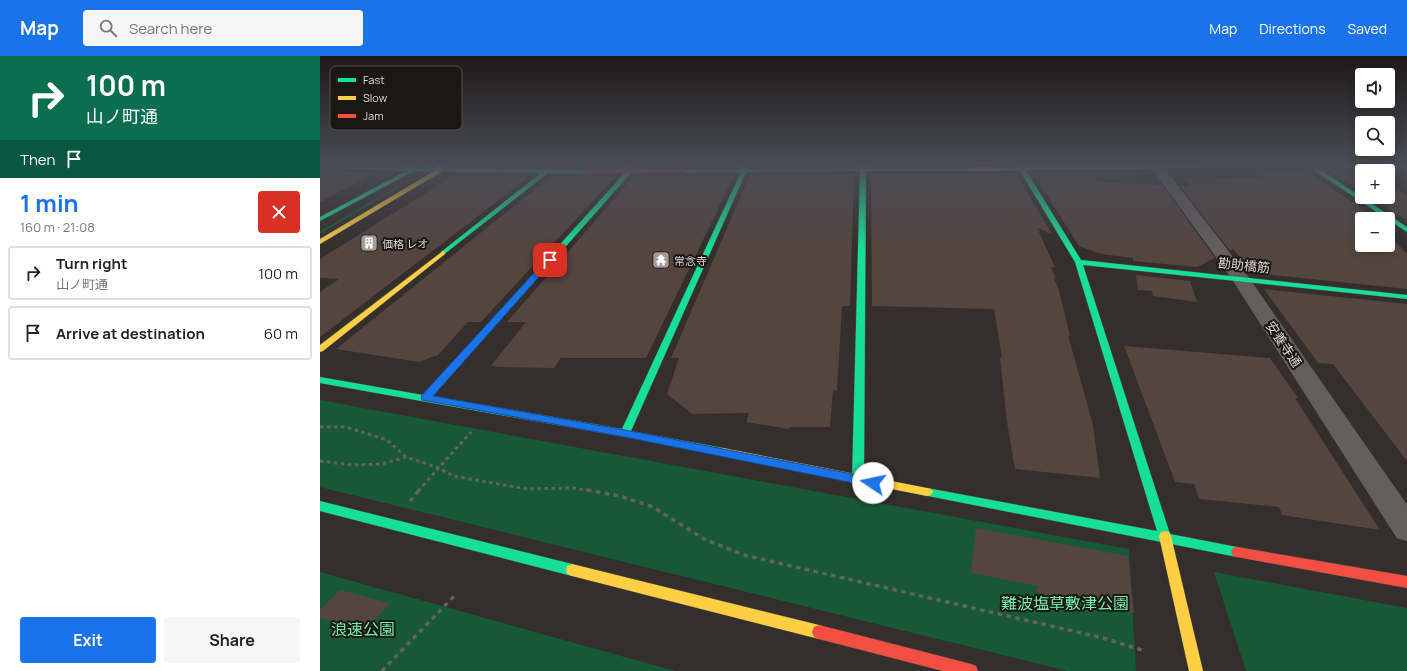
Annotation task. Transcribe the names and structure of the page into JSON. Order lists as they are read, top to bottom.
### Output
{
  "streets": {
    "street": ["勘助橋筋", "安養寺通"]
  },
  "crossings": [
    ["勘助橋筋", "安養寺通"]
  ],
  "parks": ["難波塩草敷津公園", "浪速公園"],
  "places": {
    "building": ["価格 レオ"],
    "temple": ["常念寺"]
  },
  "legend": ["Fast", "Slow", "Jam"],
  "page": {
    "header": "Map",
    "search": "Search here",
    "nav": ["Map", "Directions", "Saved"],
    "turn": ["100 m", "山ノ町通"],
    "map_buttons": ["+", "−"],
    "then": "Then",
    "heading": ["1 min", "160 m · 21:08"],
    "list": [
      {
        "name": "Turn right",
        "note": "山ノ町通",
        "value": "100 m"
      },
      {
        "name": "Arrive at destination",
        "value": "60 m"
      }
    ],
    "buttons": ["Exit", "Share"]
  }
}
